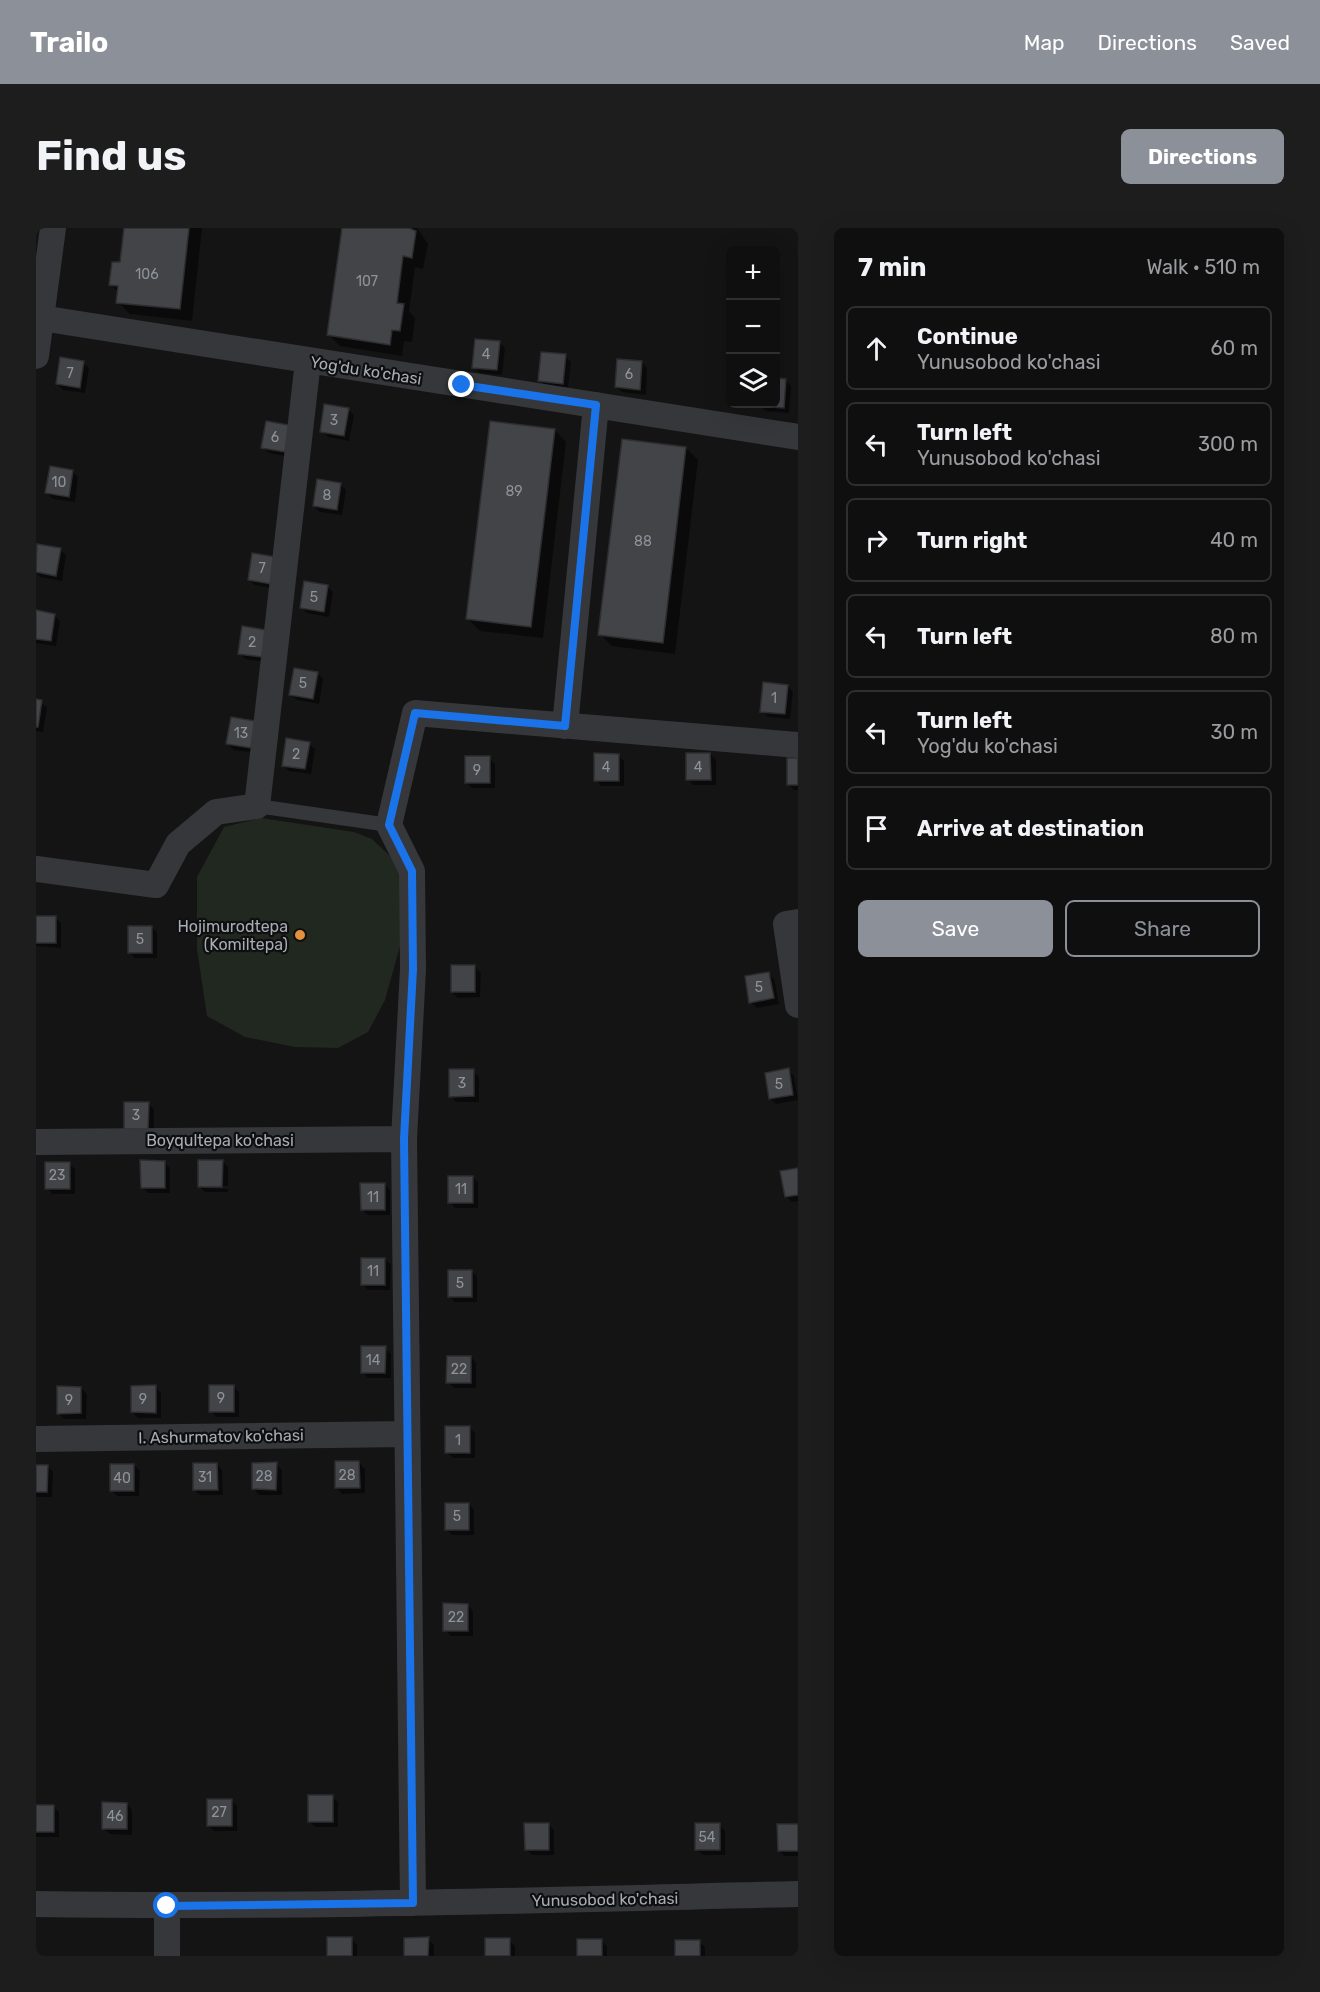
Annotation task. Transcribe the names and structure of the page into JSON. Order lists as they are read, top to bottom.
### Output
{
  "streets": {
    "street": [
      "Yog'du ko'chasi",
      "Boyqultepa ko'chasi",
      "I. Ashurmatov ko'chasi",
      "Yunusobod ko'chasi"
    ]
  },
  "places": ["Hojimurodtepa (Komiltepa)"],
  "house_numbers": [
    "106",
    "107",
    "4",
    "7",
    "6",
    "3",
    "6",
    "10",
    "89",
    "8",
    "88",
    "7",
    "5",
    "2",
    "5",
    "1",
    "13",
    "2",
    "4",
    "4",
    "9",
    "5",
    "5",
    "3",
    "5",
    "3",
    "23",
    "11",
    "11",
    "11",
    "5",
    "14",
    "22",
    "9",
    "9",
    "9",
    "1",
    "28",
    "28",
    "31",
    "40",
    "5",
    "22",
    "27",
    "46",
    "54"
  ],
  "page": {
    "header": "Trailo",
    "nav": ["Map", "Directions", "Saved"],
    "buttons": [
      "Directions",
      ["Save", "Share"]
    ],
    "title": "Find us",
    "heading": ["7 min", "Walk · 510 m"],
    "map_buttons": ["+", "−"],
    "list": [
      ["Continue", "Yunusobod ko'chasi", "60 m"],
      ["Turn left", "Yunusobod ko'chasi", "300 m"],
      ["Turn right", "40 m"],
      ["Turn left", "80 m"],
      ["Turn left", "Yog'du ko'chasi", "30 m"],
      "Arrive at destination"
    ]
  }
}
